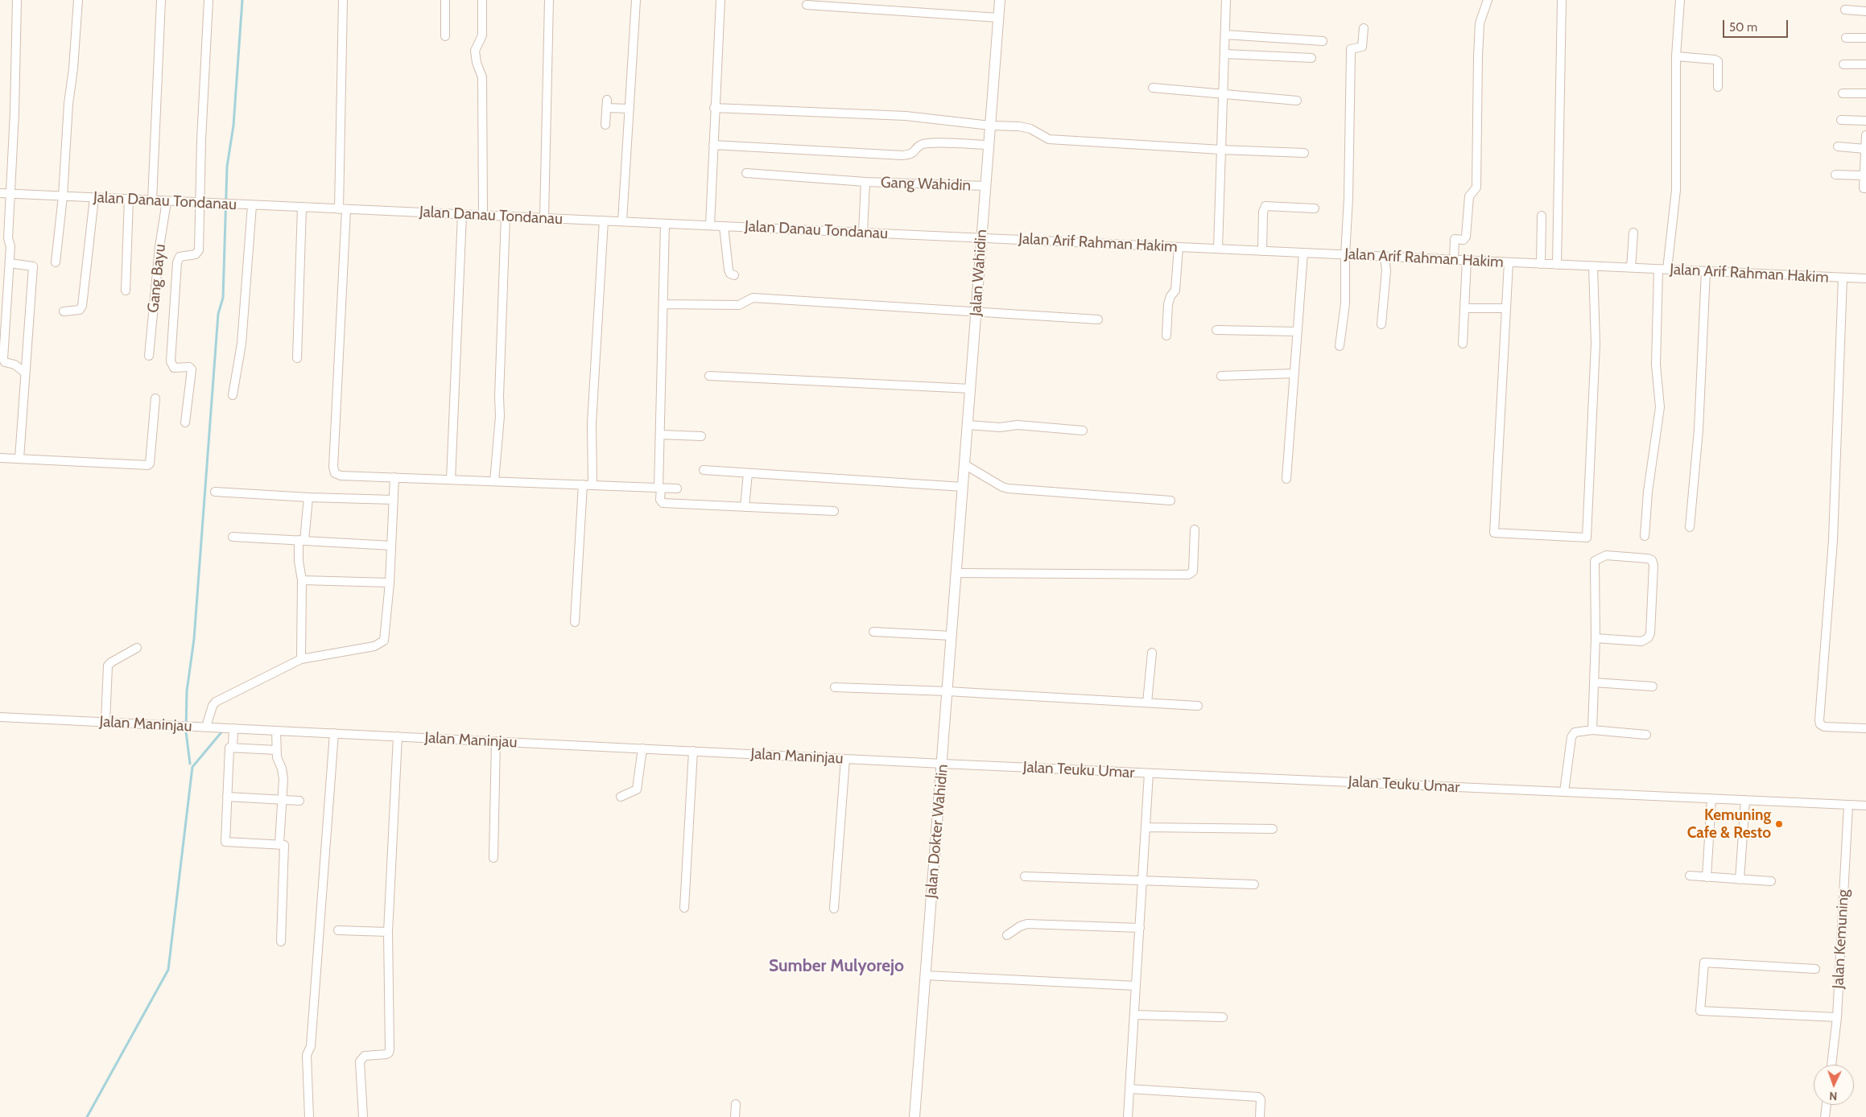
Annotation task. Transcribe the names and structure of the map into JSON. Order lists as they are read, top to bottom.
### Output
{
  "streets": {
    "street": [
      "Gang Wahidin",
      "Jalan Danau Tondanau",
      "Jalan Arif Rahman Hakim",
      "Jalan Wahidin",
      "Gang Bayu",
      "Jalan Maninjau",
      "Jalan Teuku Umar",
      "Jalan Dokter Wahidin",
      "Jalan Kemuning"
    ]
  },
  "crossings": [
    ["Gang Wahidin", "Jalan Danau Tondanau"],
    ["Gang Wahidin", "Jalan Wahidin"],
    ["Jalan Danau Tondanau", "Jalan Arif Rahman Hakim"],
    ["Jalan Danau Tondanau", "Jalan Wahidin"],
    ["Jalan Danau Tondanau", "Gang Bayu"],
    ["Jalan Arif Rahman Hakim", "Jalan Wahidin"],
    ["Jalan Wahidin", "Jalan Dokter Wahidin"],
    ["Jalan Maninjau", "Jalan Teuku Umar"],
    ["Jalan Maninjau", "Jalan Dokter Wahidin"],
    ["Jalan Teuku Umar", "Jalan Dokter Wahidin"],
    ["Jalan Teuku Umar", "Jalan Kemuning"]
  ],
  "districts": ["Sumber Mulyorejo"],
  "places": ["Kemuning Cafe & Resto"],
  "scale_bar": "50 m",
  "north": "bottom"
}
